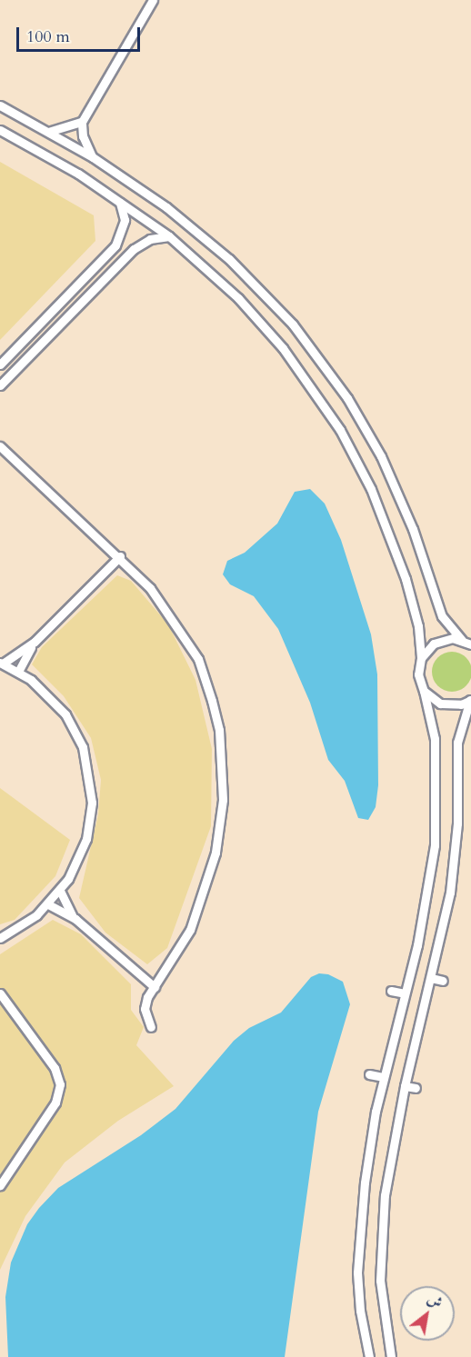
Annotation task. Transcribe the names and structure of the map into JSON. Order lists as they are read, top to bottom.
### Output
{
  "scale_bar": "100 m",
  "north": "top right"
}
